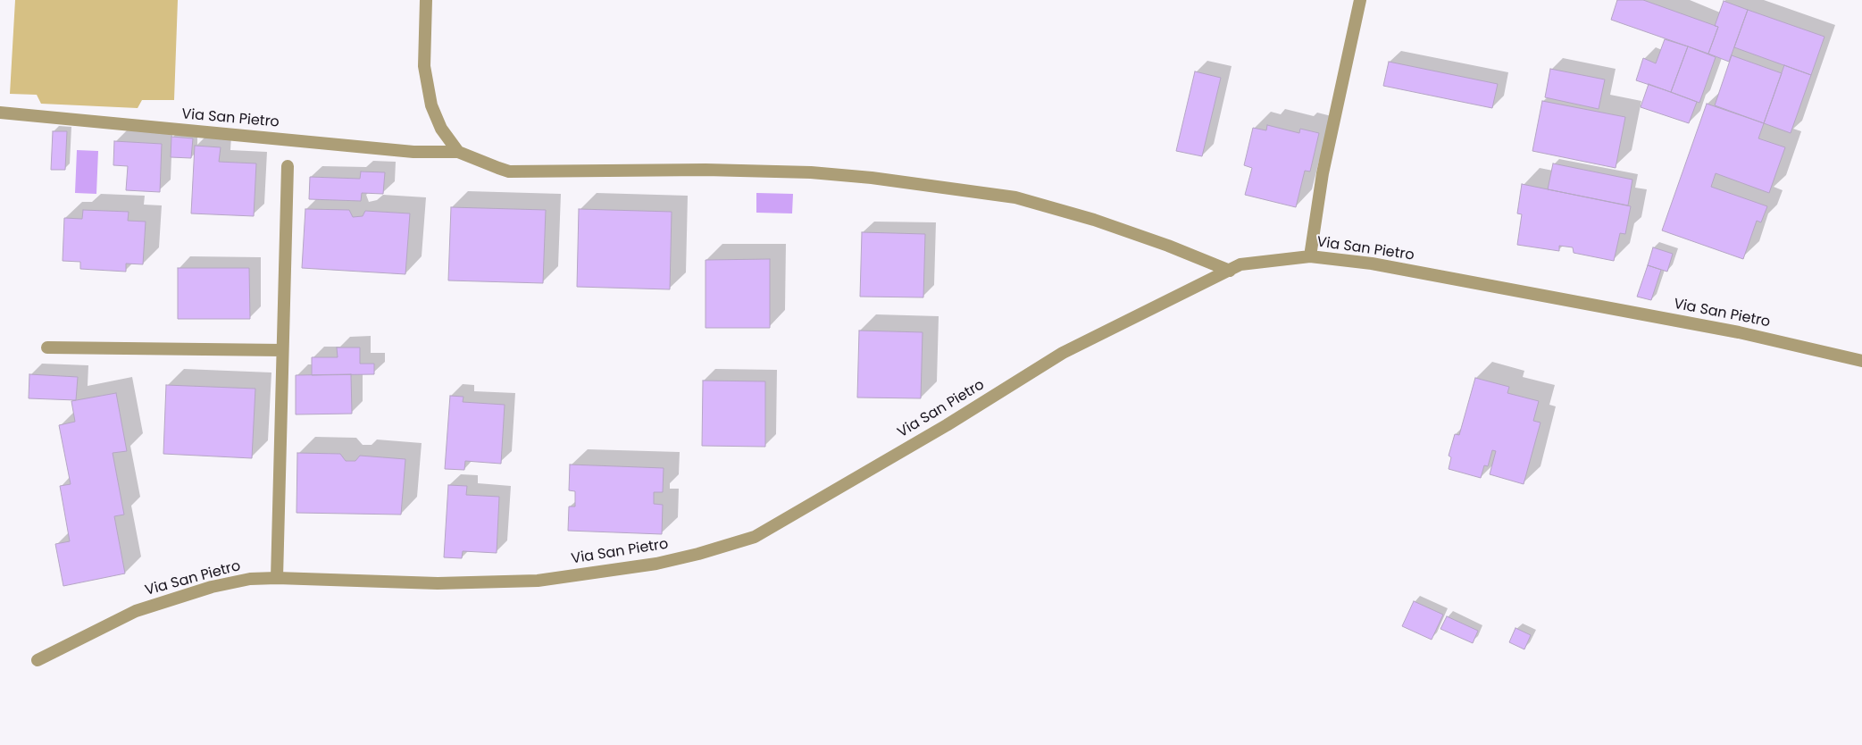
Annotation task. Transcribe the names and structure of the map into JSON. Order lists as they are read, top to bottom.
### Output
{
  "streets": {
    "street": ["Via San Pietro"]
  }
}
